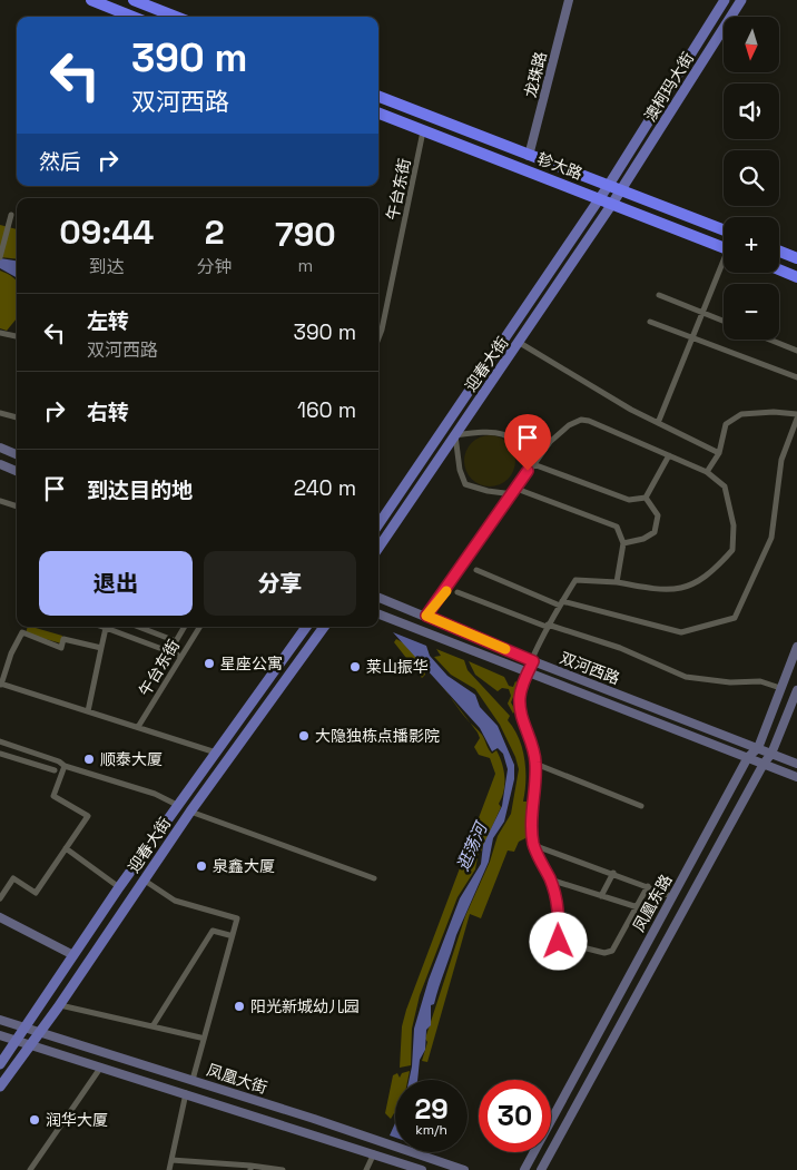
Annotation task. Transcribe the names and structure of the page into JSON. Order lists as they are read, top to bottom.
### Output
{
  "streets": {
    "highway": ["轸大路"],
    "main road": ["澳柯玛大街", "迎春大街"],
    "street": [
      "龙珠路",
      "午台东街",
      "双河西路",
      "凤凰东路",
      "凤凰大街"
    ]
  },
  "crossings": [
    ["龙珠路", "轸大路"],
    ["澳柯玛大街", "轸大路"],
    ["澳柯玛大街", "迎春大街"],
    ["轸大路", "午台东街"],
    ["轸大路", "迎春大街"],
    ["迎春大街", "凤凰大街"],
    ["双河西路", "凤凰东路"]
  ],
  "water": ["逛荡河"],
  "places": [
    "星座公寓",
    "莱山振华",
    "大隐独栋点播影院",
    "顺泰大厦",
    "泉鑫大厦",
    "阳光新城幼儿园",
    "润华大厦"
  ],
  "north": "bottom",
  "page": {
    "map_buttons": ["+", "−"],
    "turn": ["390 m", "双河西路"],
    "then": "然后",
    "eta": [
      "09:44",
      "到达",
      "2",
      "分钟",
      "790",
      "m"
    ],
    "list": [
      {
        "name": "左转",
        "note": "双河西路",
        "value": "390 m"
      },
      {
        "name": "右转",
        "value": "160 m"
      },
      {
        "name": "到达目的地",
        "value": "240 m"
      }
    ],
    "buttons": ["退出", "分享"],
    "speed": "29 km/h",
    "limit": "30"
  }
}
